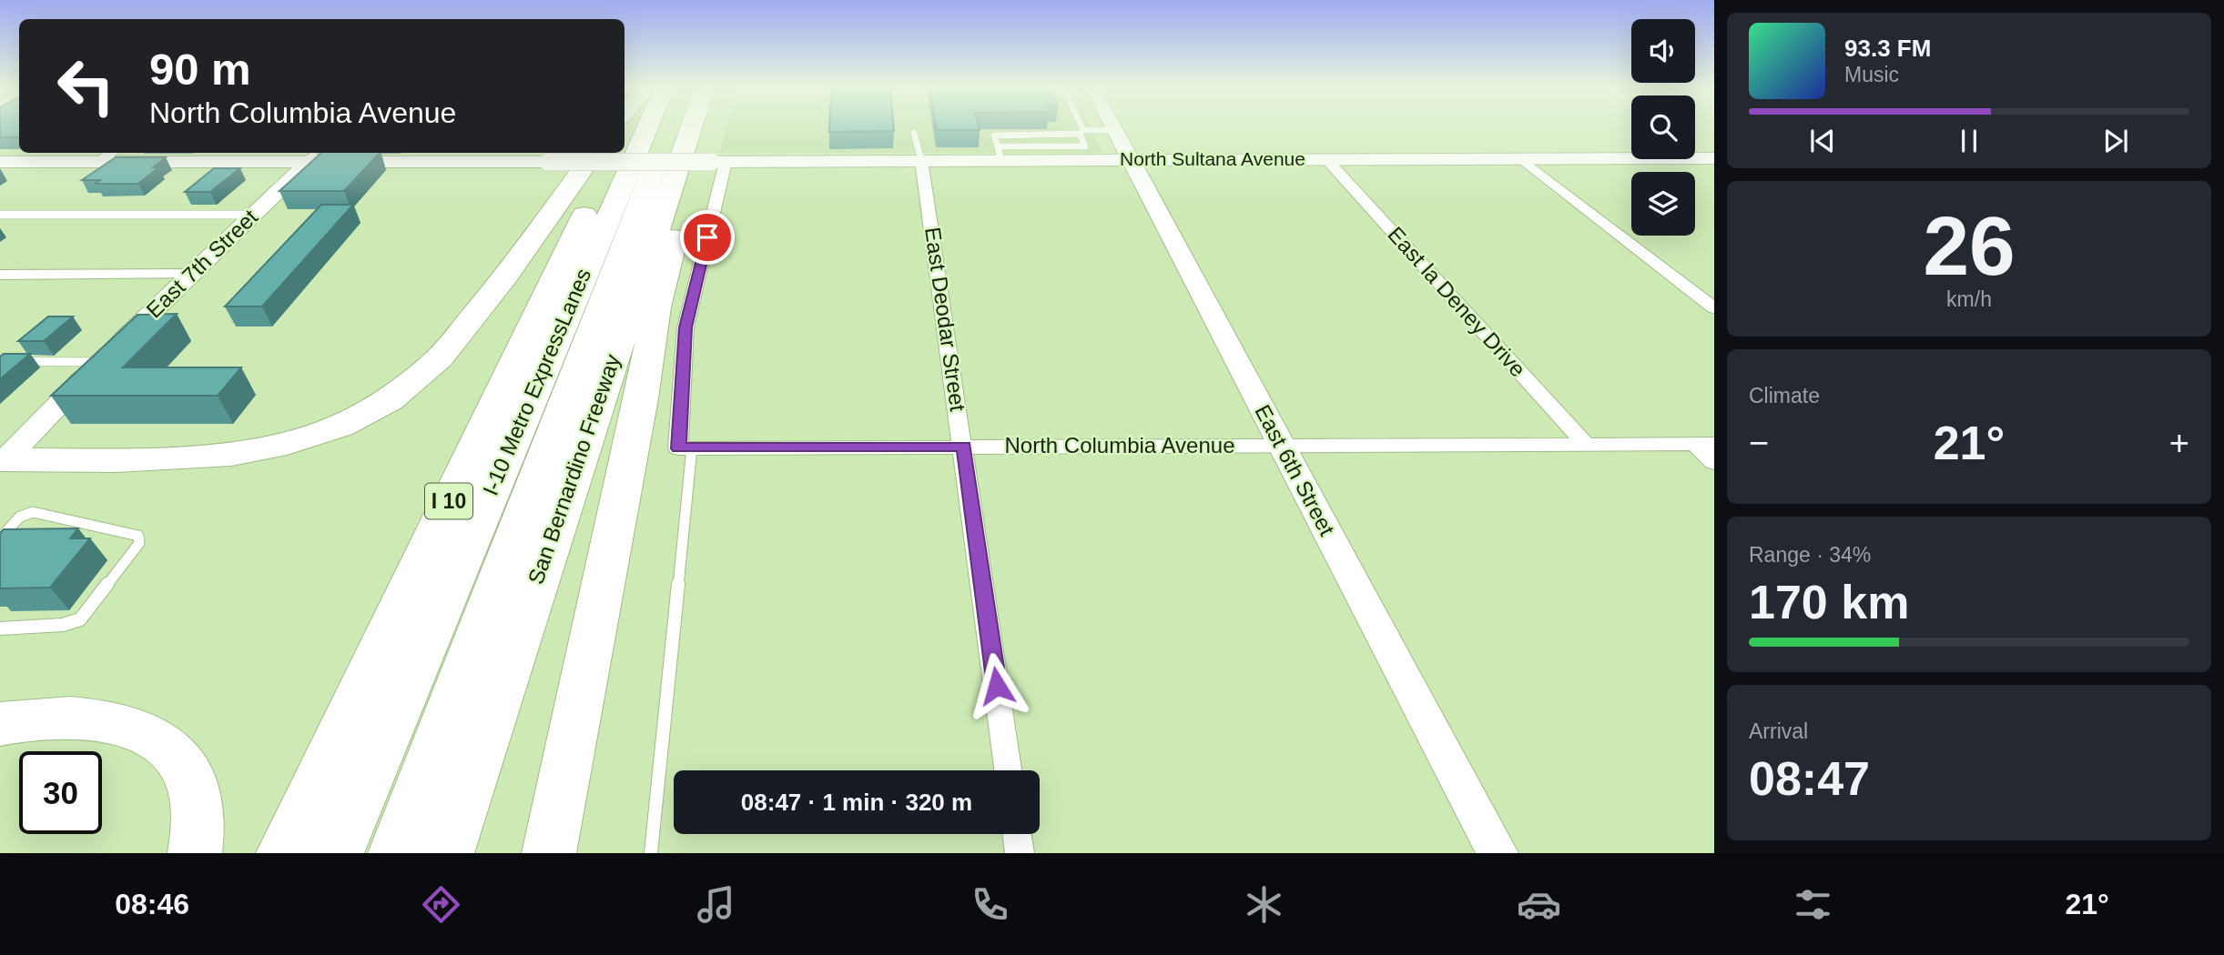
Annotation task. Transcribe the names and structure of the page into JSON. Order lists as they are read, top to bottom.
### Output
{
  "streets": {
    "highway": ["I-10 Metro ExpressLanes", "San Bernardino Freeway", "I 10"],
    "street": [
      "North Sultana Avenue",
      "East 7th Street",
      "East la Deney Drive",
      "East Deodar Street",
      "North Columbia Avenue",
      "East 6th Street"
    ]
  },
  "crossings": [
    ["North Sultana Avenue", "East 7th Street"],
    ["North Sultana Avenue", "East la Deney Drive"],
    ["North Sultana Avenue", "East Deodar Street"],
    ["North Sultana Avenue", "San Bernardino Freeway"],
    ["North Sultana Avenue", "East 6th Street"],
    ["East la Deney Drive", "North Columbia Avenue"],
    ["East Deodar Street", "North Columbia Avenue"],
    ["North Columbia Avenue", "East 6th Street"]
  ],
  "page": {
    "turn": ["90 m", "North Columbia Avenue"],
    "song": ["93.3 FM", "Music"],
    "tile": [
      ["26", "km/h"],
      "Climate",
      ["Range · 34%", "170 km"],
      ["Arrival", "08:47"]
    ],
    "heat": ["−", "21°", "+"],
    "limit": "30",
    "trip": "08:47 · 1 min · 320 m",
    "tabs": ["08:46", "21°"]
  }
}
